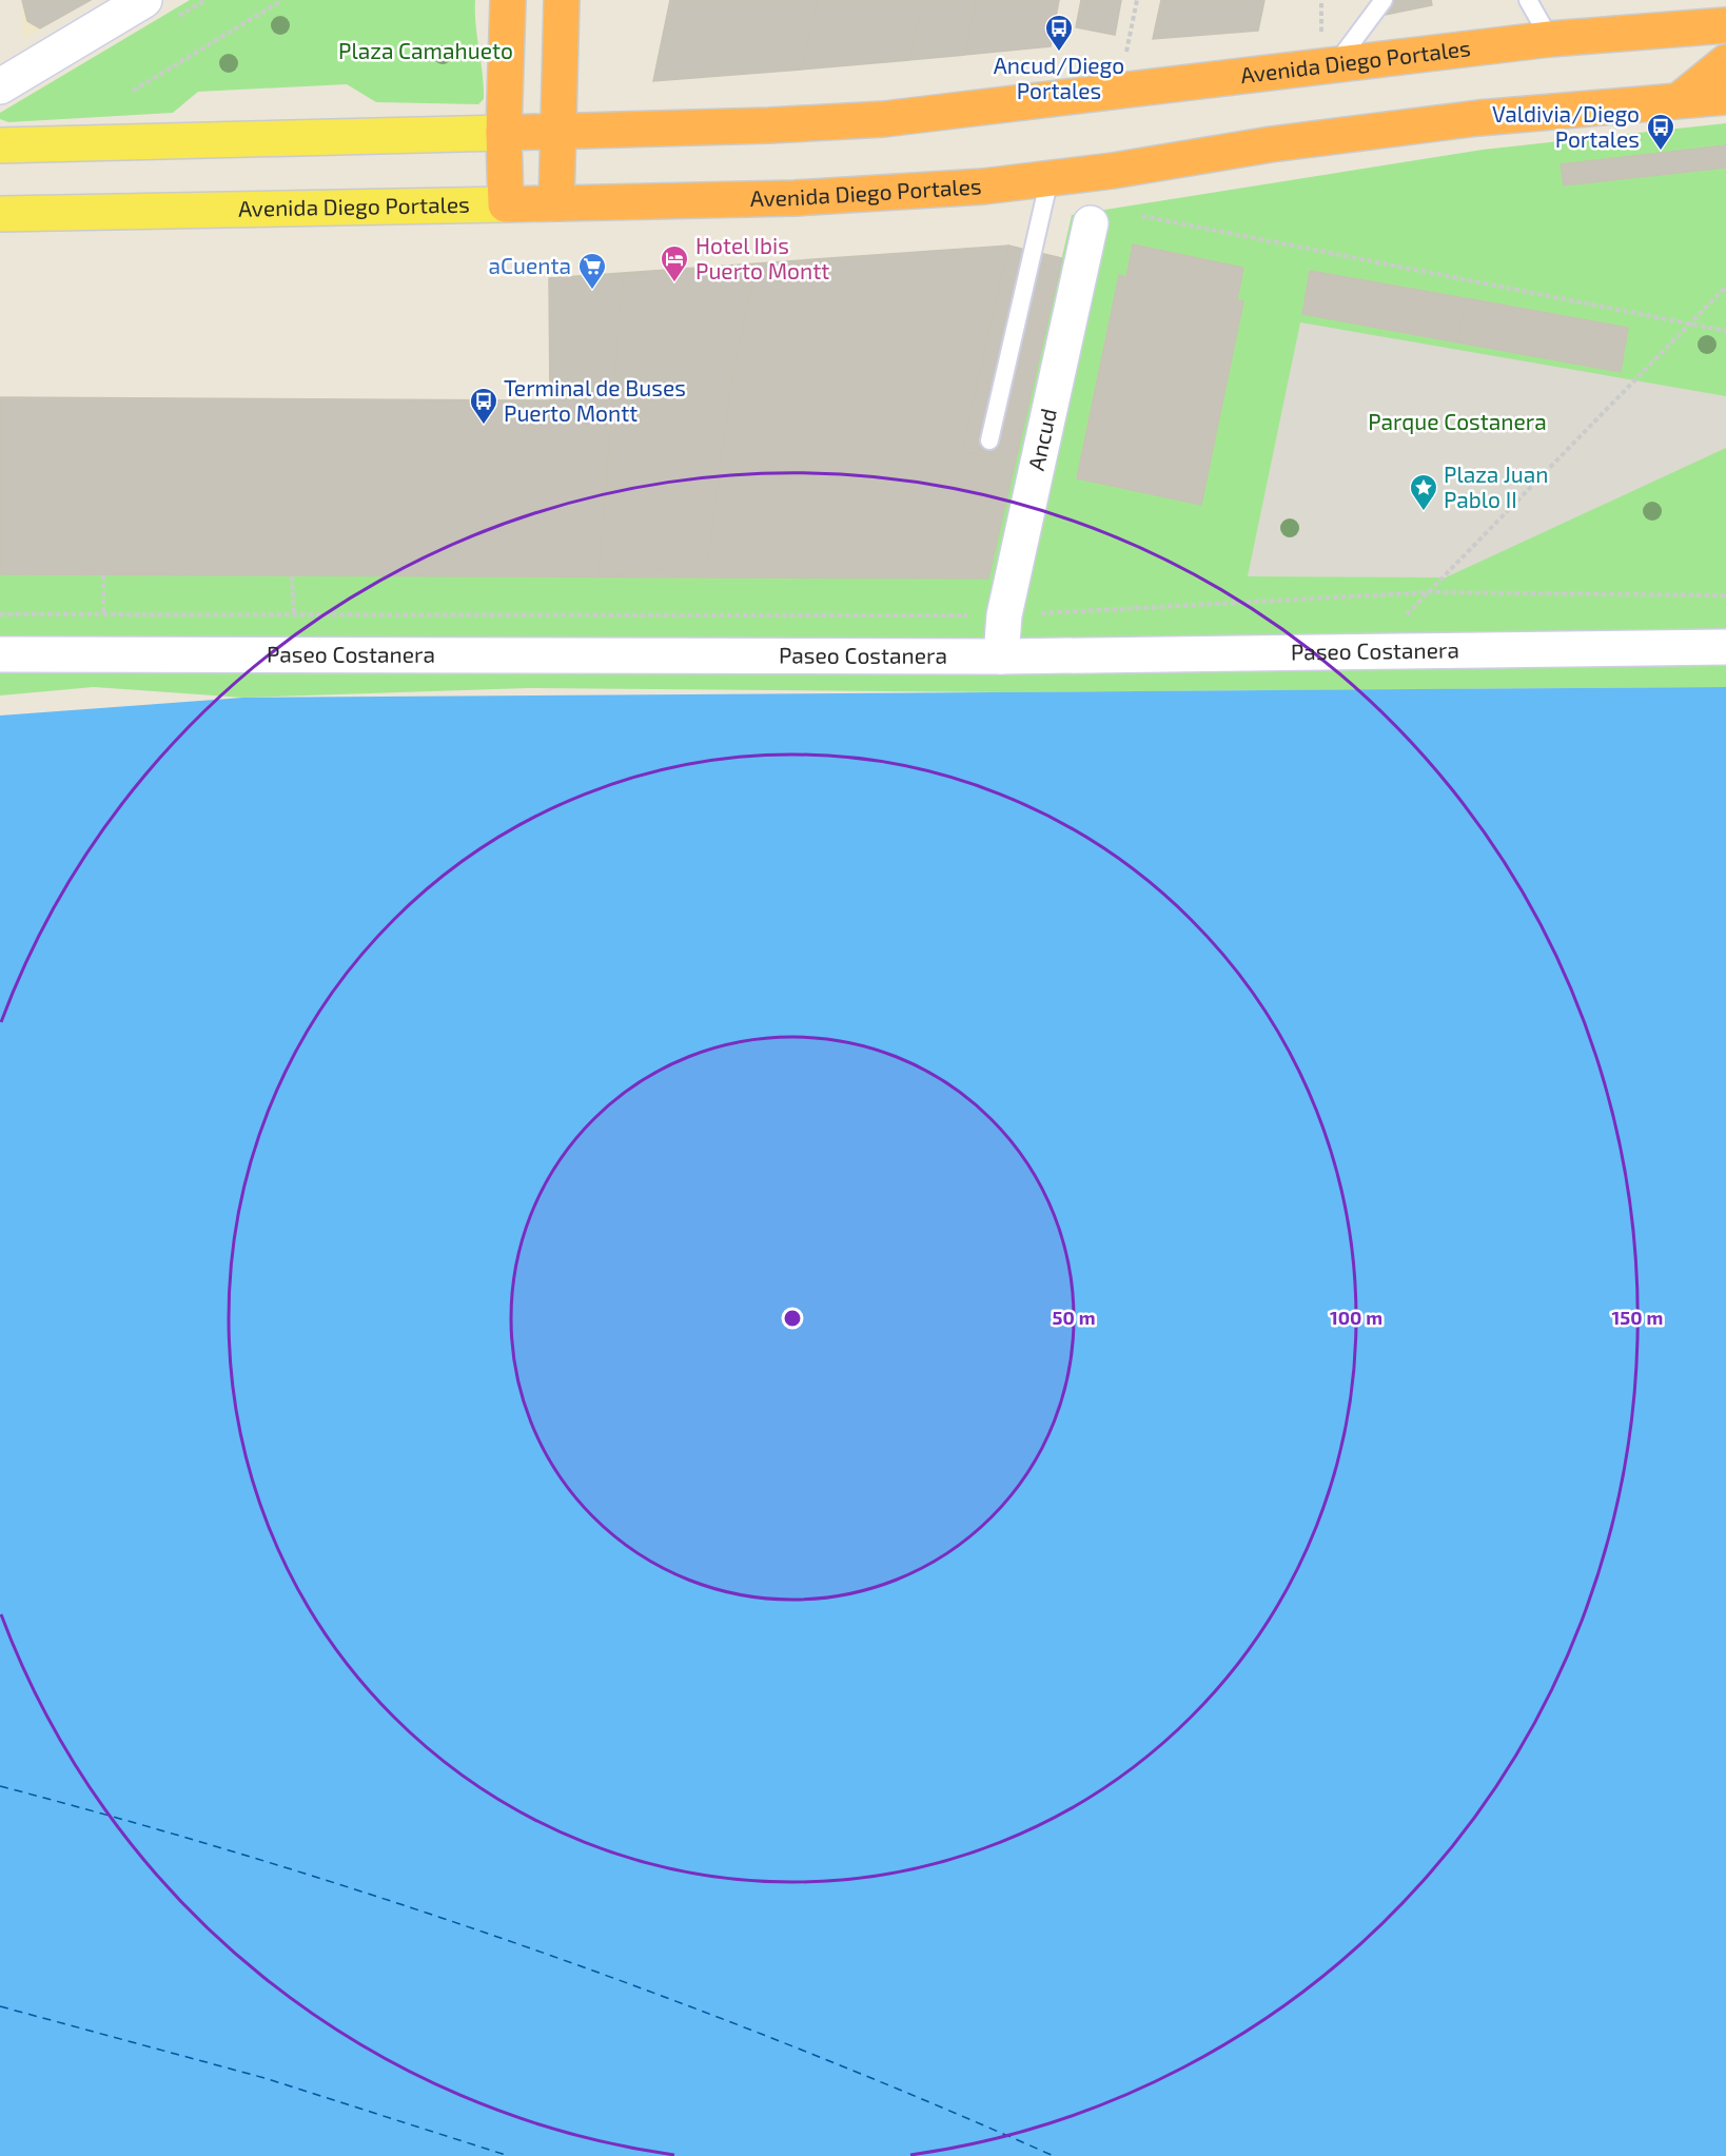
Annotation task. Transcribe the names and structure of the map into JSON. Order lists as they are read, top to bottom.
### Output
{
  "streets": {
    "highway": ["Avenida Diego Portales"],
    "street": ["Ancud", "Paseo Costanera"]
  },
  "crossings": [
    ["Ancud", "Paseo Costanera"]
  ],
  "parks": ["Plaza Camahueto", "Parque Costanera"],
  "places": {
    "bus stop": ["Ancud/Diego Portales", "Valdivia/Diego Portales", "Terminal de Buses Puerto Montt"],
    "hotel": ["Hotel Ibis Puerto Montt"],
    "supermarket": ["aCuenta"],
    "place": ["Plaza Juan Pablo II"]
  },
  "rings": ["50 m", "100 m", "150 m"]
}
